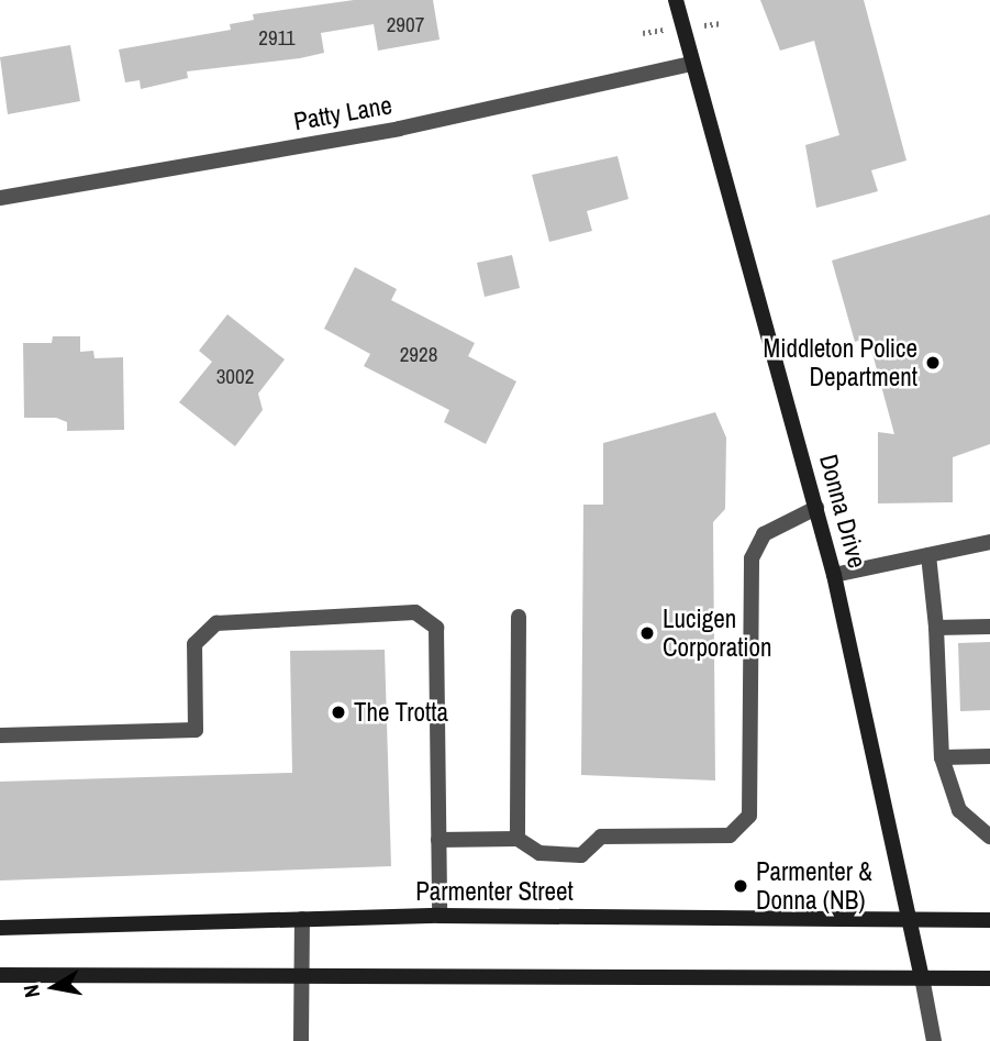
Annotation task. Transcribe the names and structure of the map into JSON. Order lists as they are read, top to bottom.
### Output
{
  "streets": {
    "street": ["Patty Lane", "Donna Drive", "Parmenter Street"]
  },
  "crossings": [
    ["Patty Lane", "Donna Drive"],
    ["Donna Drive", "Parmenter Street"]
  ],
  "places": [
    "Middleton Police Department",
    "Lucigen Corporation",
    "The Trotta",
    "Parmenter & Donna (NB)"
  ],
  "house_numbers": [
    "2907",
    "2911",
    "2928",
    "3002"
  ],
  "north": "left"
}
